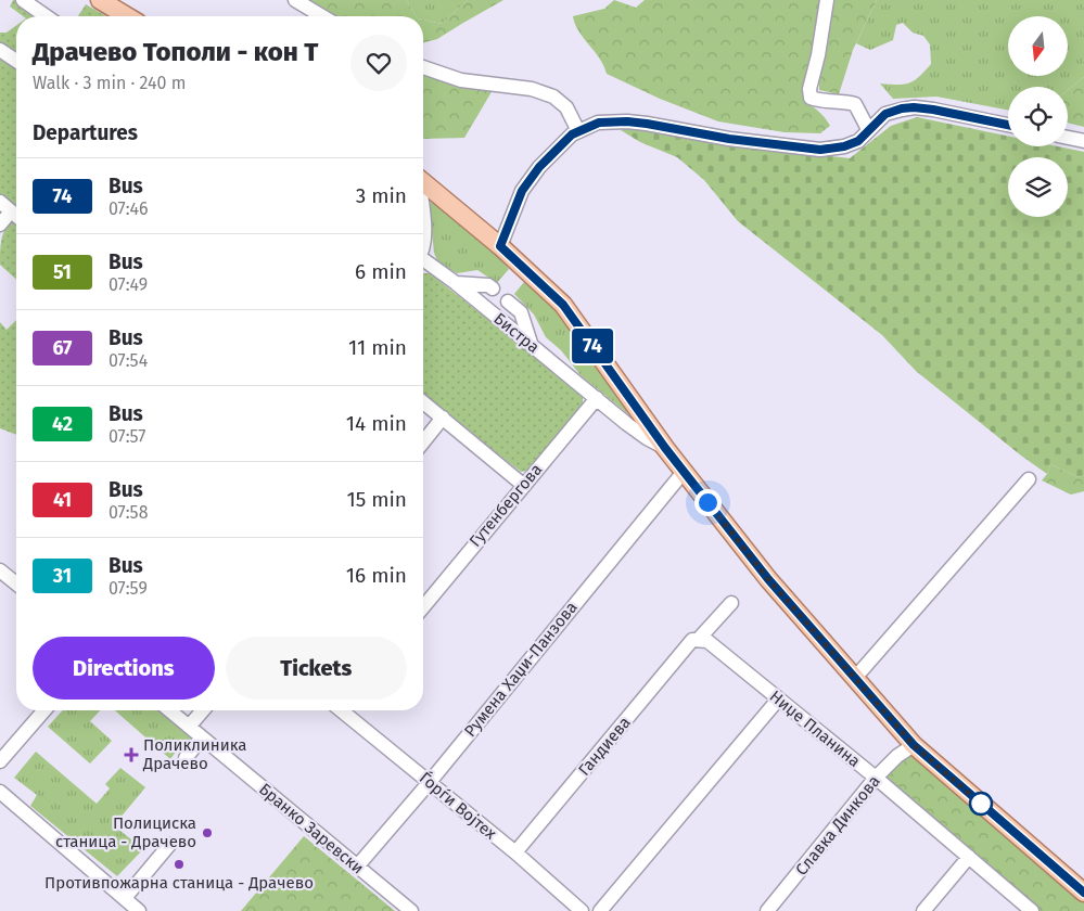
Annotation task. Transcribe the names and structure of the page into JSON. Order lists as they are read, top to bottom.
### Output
{
  "streets": {
    "street": [
      "Бистра",
      "Гутенбергова",
      "Румена Хаџи-Панзова",
      "Ниџе Планина",
      "Гандиева",
      "Ѓорѓи Војтех",
      "Славка Динкова",
      "Бранко Заревски"
    ]
  },
  "crossings": [
    ["Бистра", "Гутенбергова"],
    ["Румена Хаџи-Панзова", "Ѓорѓи Војтех"],
    ["Румена Хаџи-Панзова", "Бранко Заревски"],
    ["Ниџе Планина", "Гандиева"],
    ["Ниџе Планина", "Славка Динкова"],
    ["Гандиева", "Ѓорѓи Војтех"]
  ],
  "places": {
    "health": ["Поликлиника Драчево"],
    "other": ["Полициска станица - Драчево", "Противпожарна станица - Драчево"]
  },
  "lines": ["bus line 74"],
  "north": "bottom",
  "page": {
    "on_map": "74",
    "heading": [
      ["Драчево Тополи - кон Т", "Walk · 3 min · 240 m"],
      "Departures"
    ],
    "list": [
      {
        "mark": "74",
        "name": "Bus",
        "note": "07:46",
        "value": "3 min"
      },
      {
        "mark": "51",
        "name": "Bus",
        "note": "07:49",
        "value": "6 min"
      },
      {
        "mark": "67",
        "name": "Bus",
        "note": "07:54",
        "value": "11 min"
      },
      {
        "mark": "42",
        "name": "Bus",
        "note": "07:57",
        "value": "14 min"
      },
      {
        "mark": "41",
        "name": "Bus",
        "note": "07:58",
        "value": "15 min"
      },
      {
        "mark": "31",
        "name": "Bus",
        "note": "07:59",
        "value": "16 min"
      }
    ],
    "buttons": ["Directions", "Tickets"]
  }
}
